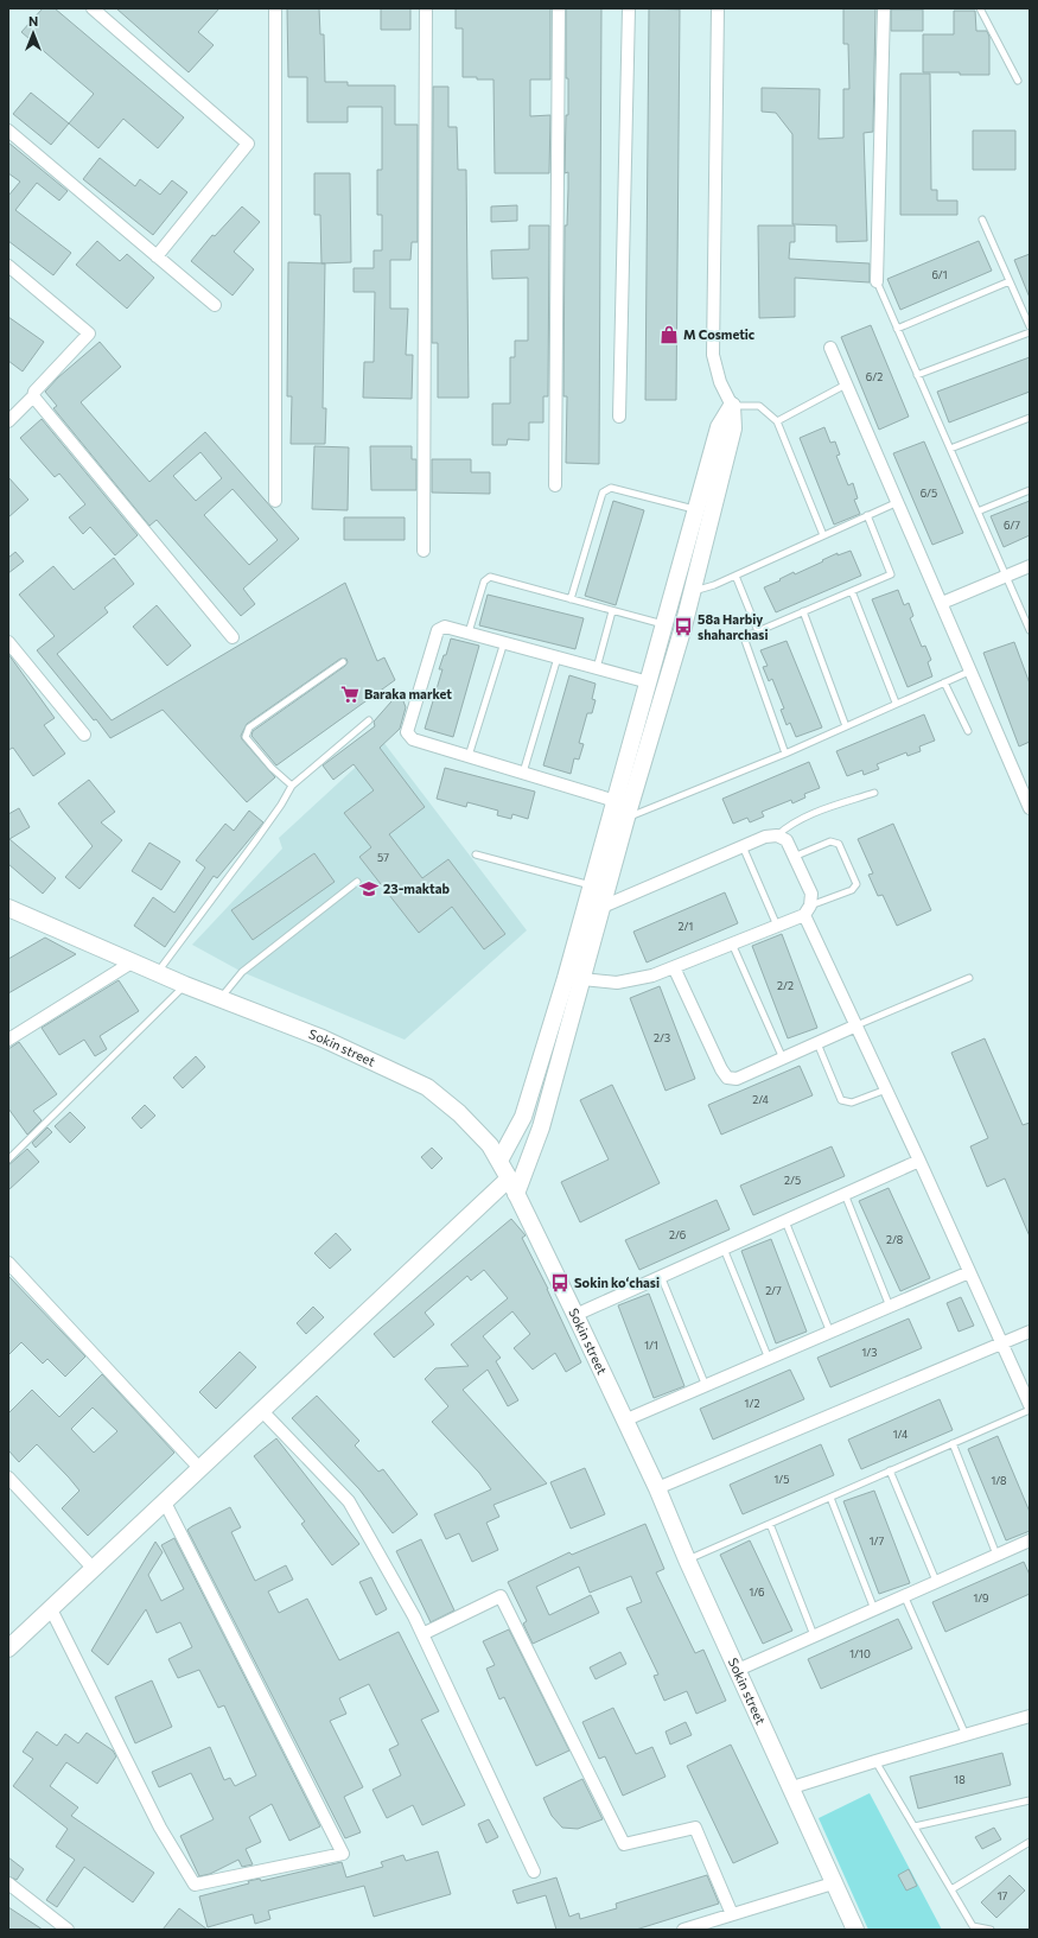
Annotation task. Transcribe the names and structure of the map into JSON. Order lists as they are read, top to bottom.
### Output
{
  "streets": {
    "street": ["Sokin street"]
  },
  "places": {
    "shop": ["M Cosmetic"],
    "bus stop": ["58a Harbiy shaharchasi", "Sokin koʻchasi"],
    "supermarket": ["Baraka market"],
    "school or university": ["23-maktab"]
  },
  "house_numbers": [
    "6/1",
    "6/2",
    "6/5",
    "6/7",
    "57",
    "2/1",
    "2/2",
    "2/3",
    "2/4",
    "2/5",
    "2/6",
    "2/8",
    "2/7",
    "1/1",
    "1/3",
    "1/2",
    "1/4",
    "1/5",
    "1/8",
    "1/7",
    "1/6",
    "1/9",
    "1/10",
    "18",
    "17"
  ],
  "north": "top"
}
